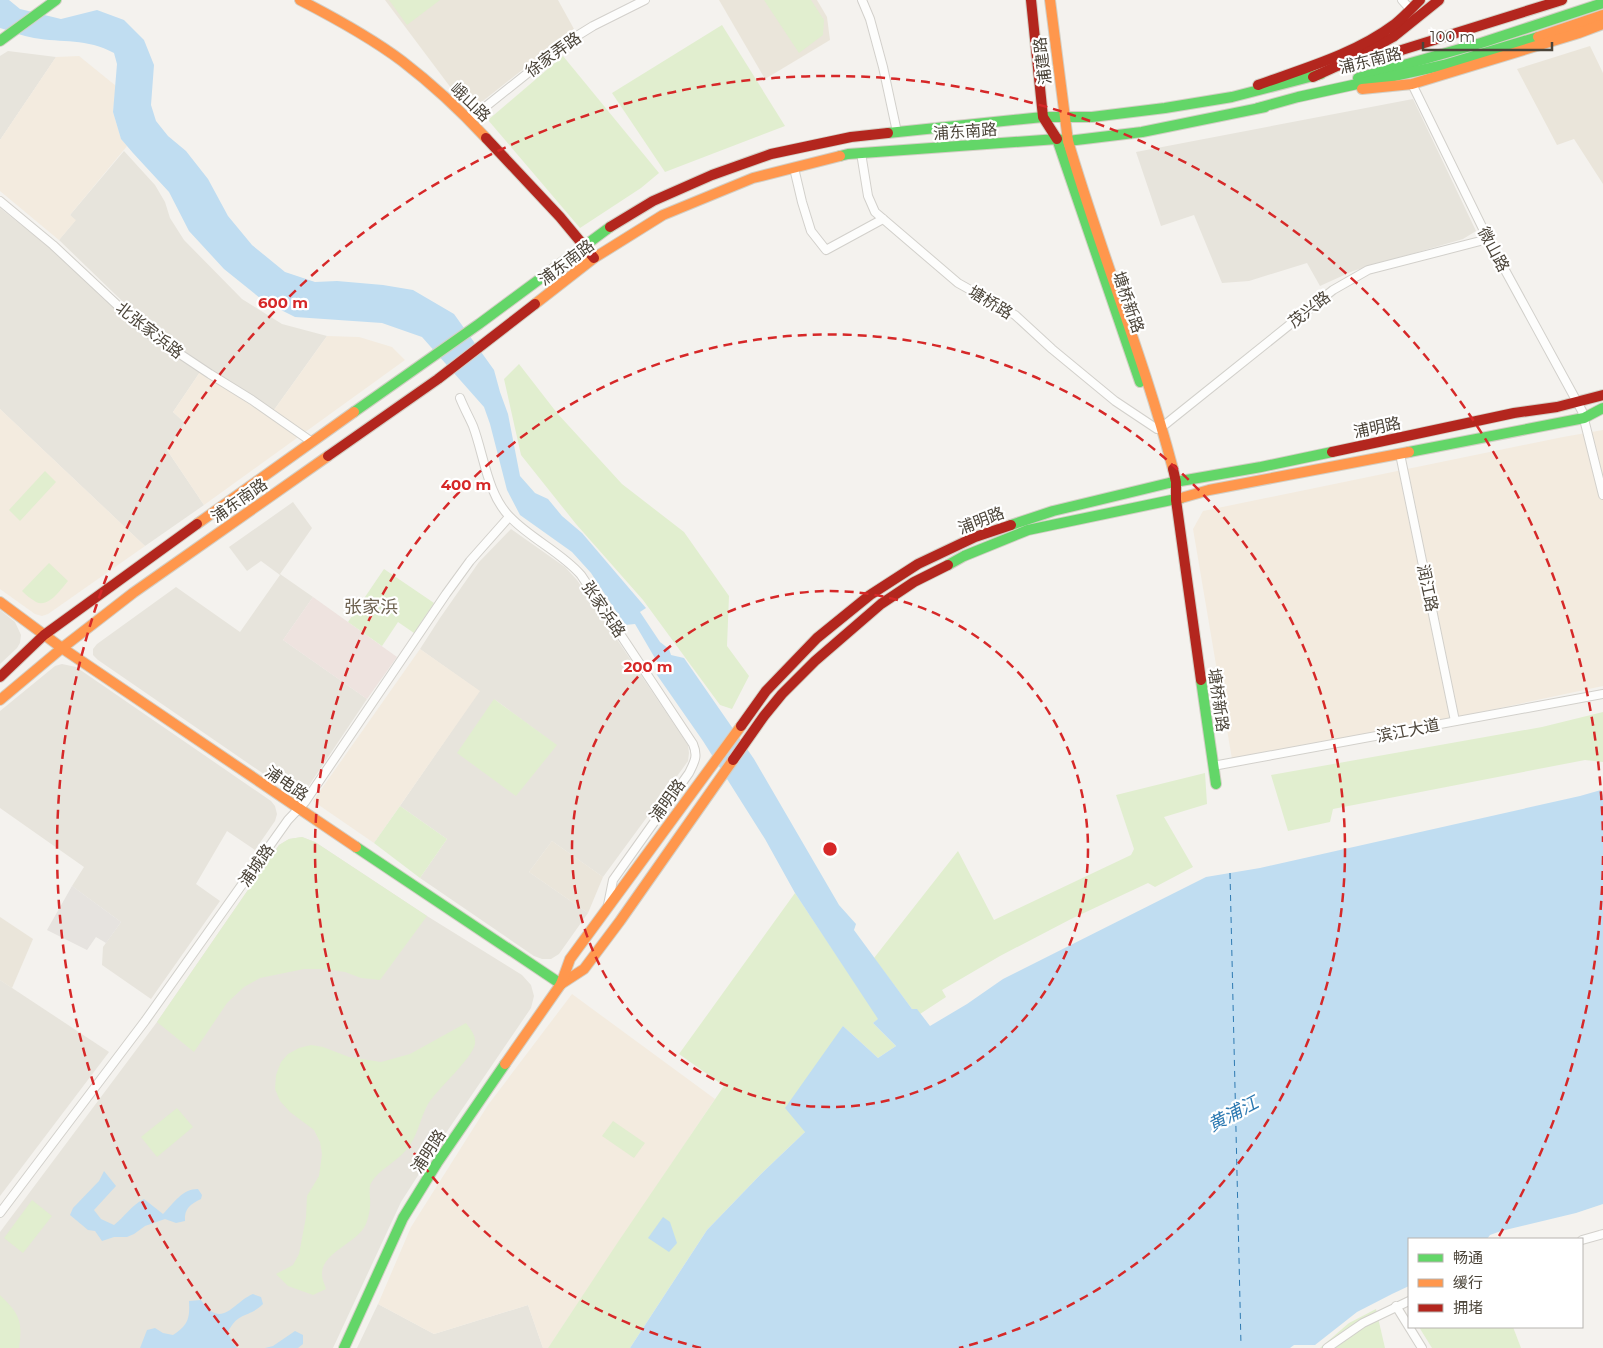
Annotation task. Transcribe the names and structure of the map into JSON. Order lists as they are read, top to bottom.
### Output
{
  "streets": {
    "main road": [
      "浦东南路",
      "浦建路",
      "峨山路",
      "塘桥新路",
      "浦明路",
      "浦电路"
    ],
    "street": [
      "徐家弄路",
      "微山路",
      "塘桥路",
      "茂兴路",
      "北张家浜路",
      "润江路",
      "张家浜路",
      "滨江大道",
      "浦城路"
    ]
  },
  "crossings": [
    ["徐家弄路", "峨山路"],
    ["浦东南路", "浦建路"],
    ["浦东南路", "峨山路"],
    ["浦东南路", "微山路"],
    ["浦东南路", "塘桥路"],
    ["浦东南路", "塘桥新路"],
    ["浦东南路", "北张家浜路"],
    ["浦东南路", "浦电路"],
    ["浦建路", "塘桥新路"],
    ["微山路", "茂兴路"],
    ["微山路", "浦明路"],
    ["塘桥路", "塘桥新路"],
    ["塘桥路", "茂兴路"],
    ["塘桥新路", "茂兴路"],
    ["塘桥新路", "浦明路"],
    ["塘桥新路", "滨江大道"],
    ["浦明路", "润江路"],
    ["浦明路", "张家浜路"],
    ["浦明路", "浦电路"],
    ["润江路", "滨江大道"],
    ["张家浜路", "浦城路"],
    ["浦电路", "浦城路"]
  ],
  "districts": ["张家浜"],
  "water": ["黄浦江"],
  "legend": ["畅通", "缓行", "拥堵"],
  "scale_bar": "100 m",
  "rings": ["600 m", "400 m", "200 m"]
}
